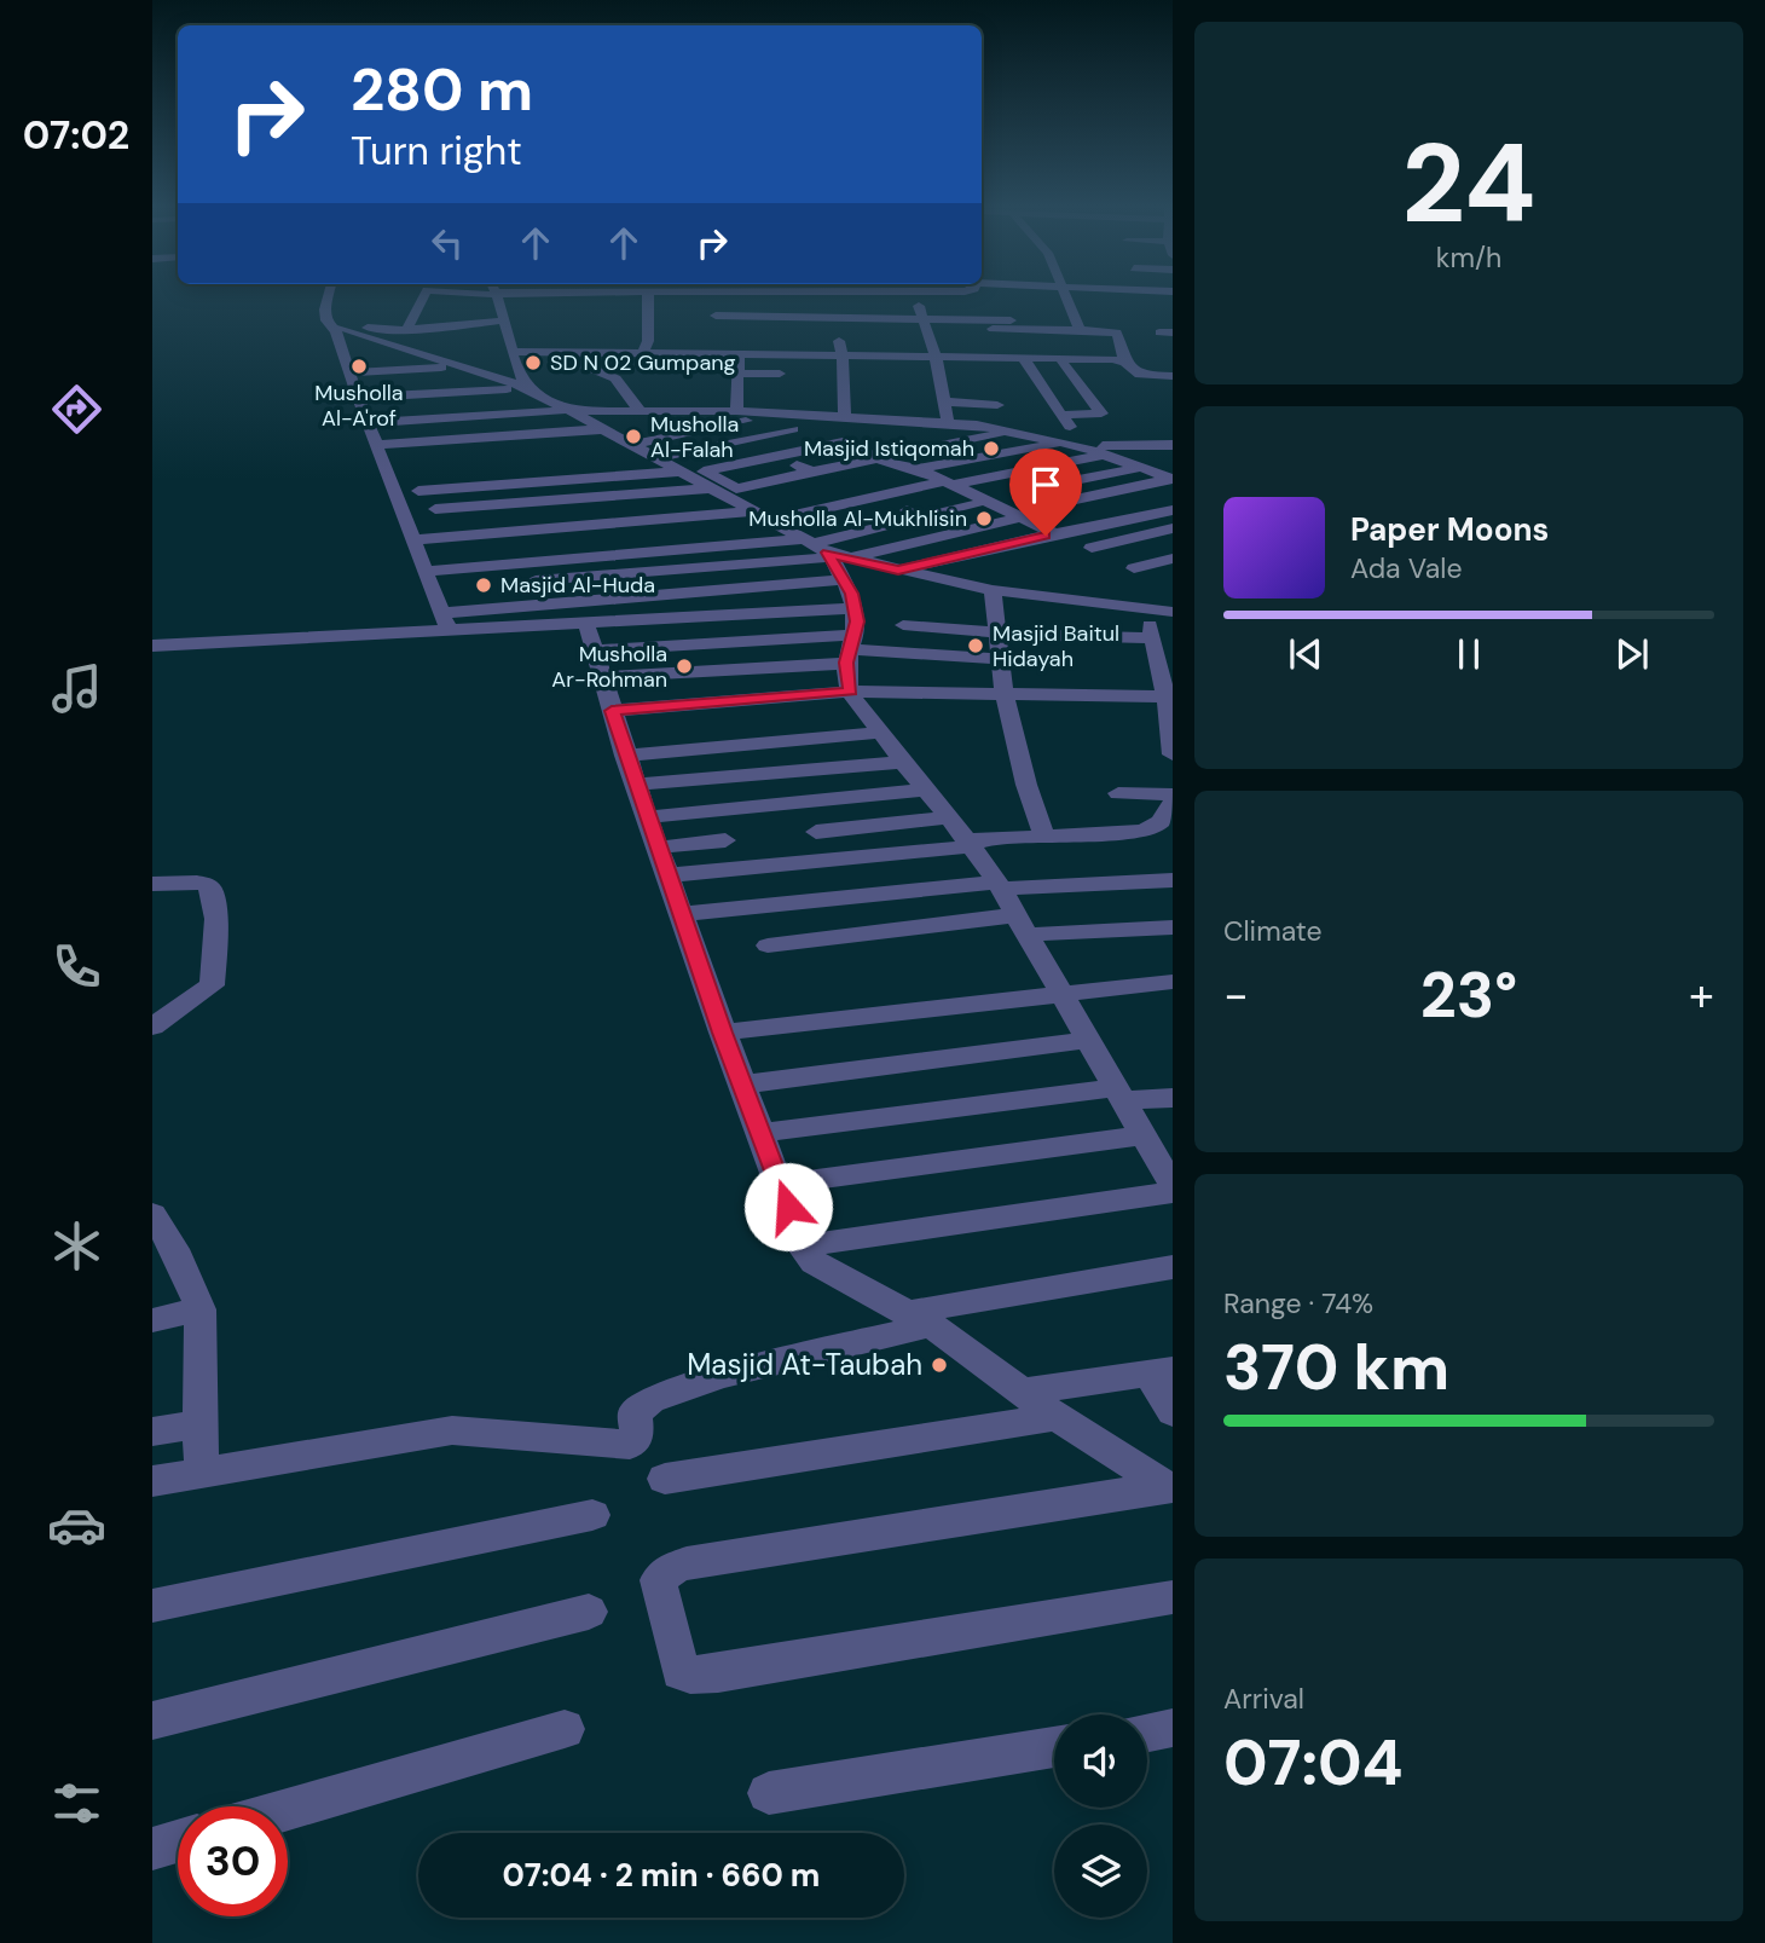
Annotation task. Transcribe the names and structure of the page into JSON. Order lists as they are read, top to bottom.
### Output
{
  "places": [
    "SD N 02 Gumpang",
    "Musholla Al-A'rof",
    "Musholla Al-Falah",
    "Masjid Istiqomah",
    "Musholla Al-Mukhlisin",
    "Masjid Al-Huda",
    "Masjid Baitul Hidayah",
    "Musholla Ar-Rohman",
    "Masjid At-Taubah"
  ],
  "page": {
    "tabs": "07:02",
    "tile": [
      ["24", "km/h"],
      "Climate",
      ["Range · 74%", "370 km"],
      ["Arrival", "07:04"]
    ],
    "turn": ["280 m", "Turn right"],
    "song": ["Paper Moons", "Ada Vale"],
    "heat": ["−", "23°", "+"],
    "limit": "30",
    "trip": "07:04 · 2 min · 660 m"
  }
}
